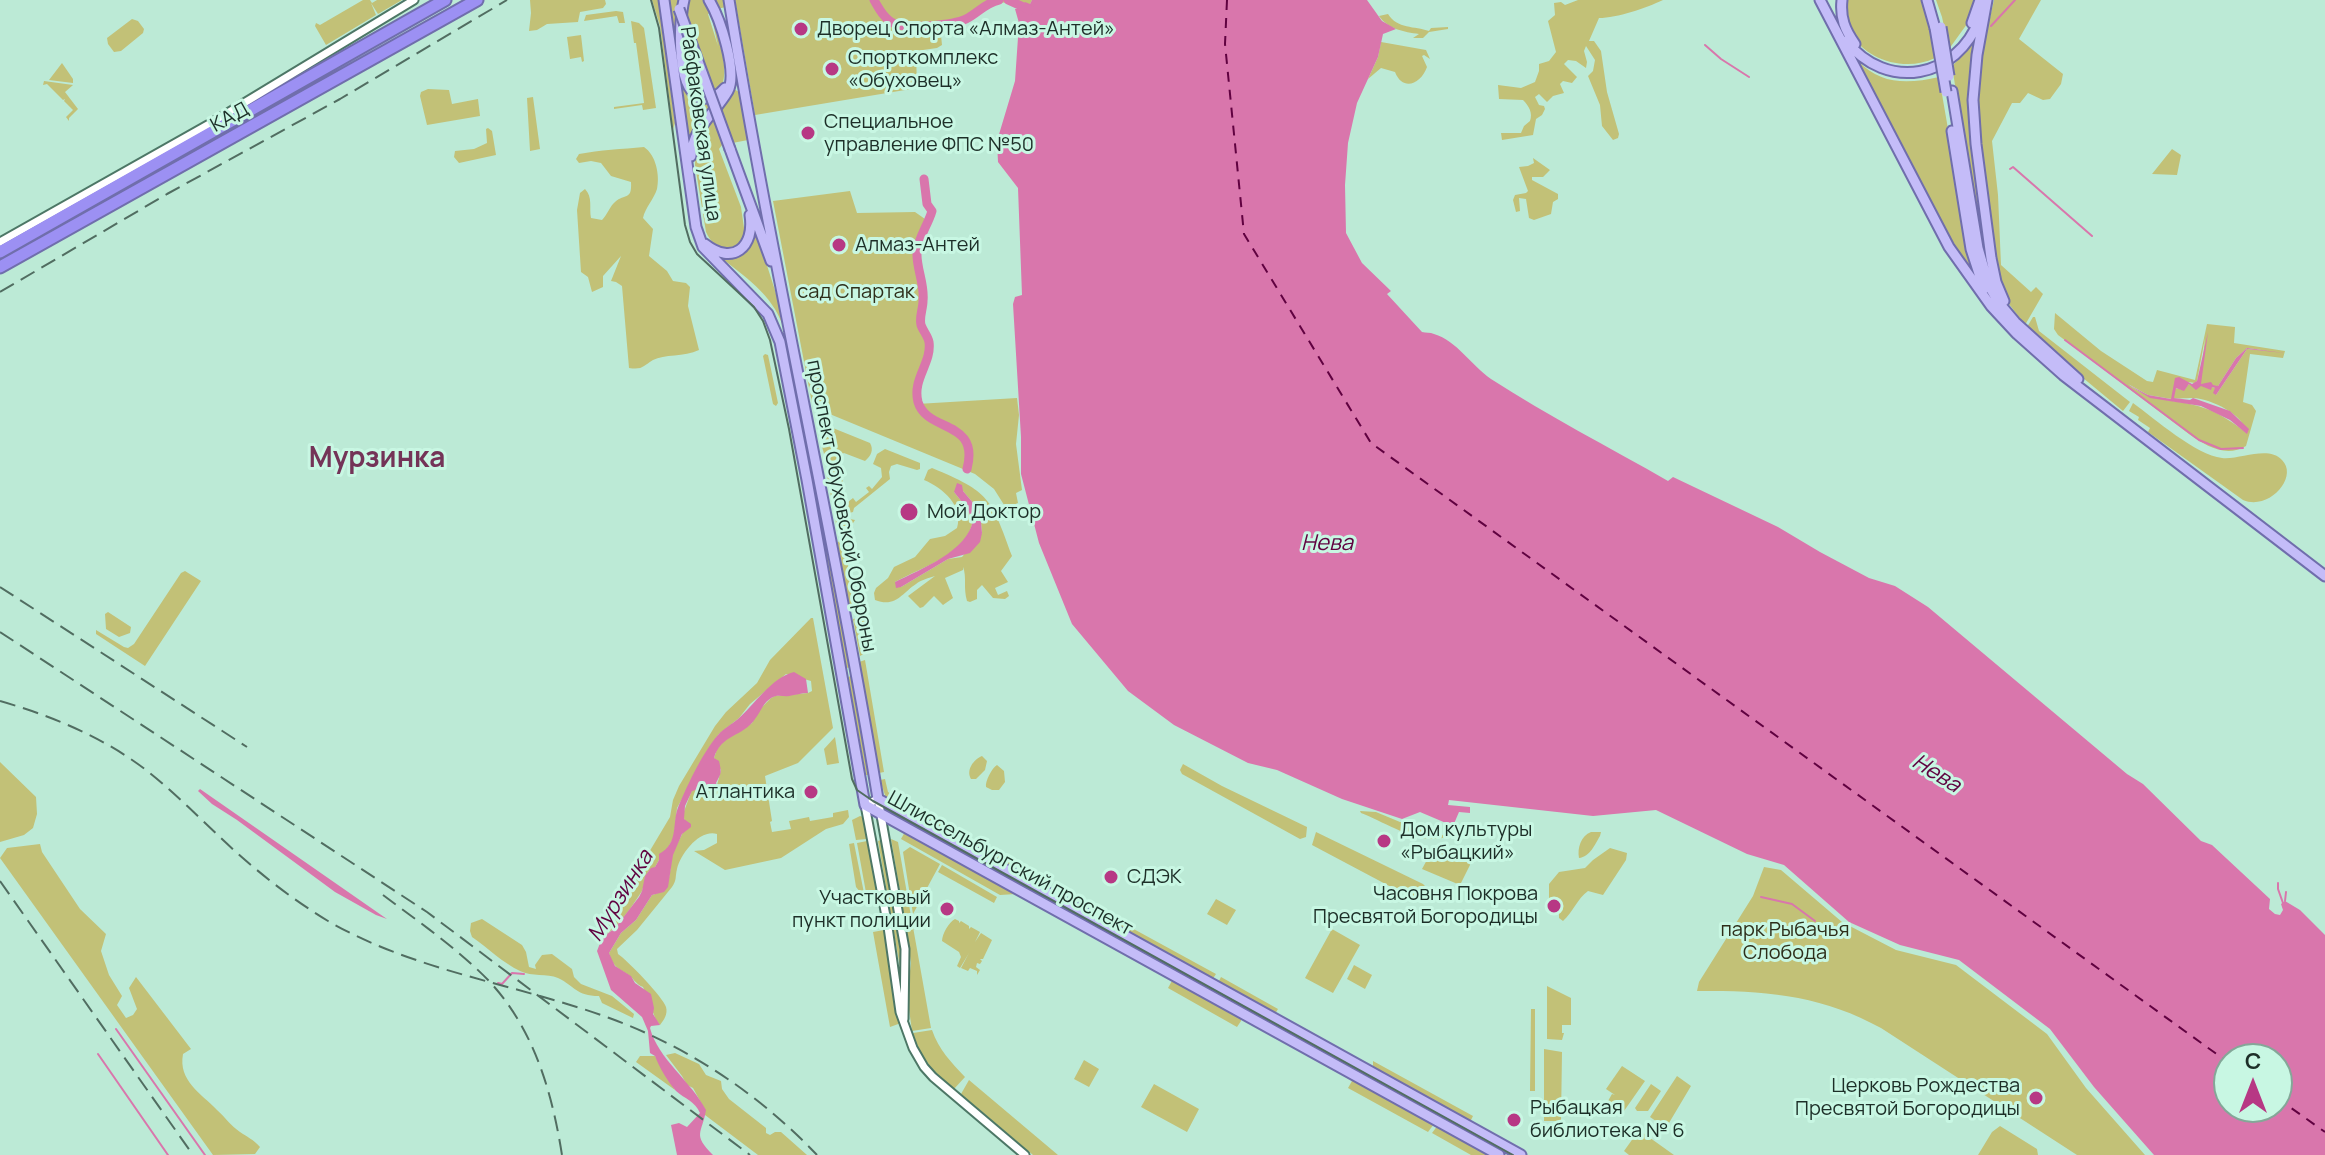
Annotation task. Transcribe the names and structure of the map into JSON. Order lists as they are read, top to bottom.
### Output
{
  "streets": {
    "highway": ["КАД"],
    "main road": ["Рабфаковская улица", "проспект Обуховской Обороны", "Шлиссельбургский проспект"]
  },
  "crossings": [
    ["Рабфаковская улица", "проспект Обуховской Обороны"],
    ["проспект Обуховской Обороны", "Шлиссельбургский проспект"]
  ],
  "districts": ["Мурзинка"],
  "water": ["Нева", "Мурзинка"],
  "parks": ["сад Спартак", "парк Рыбачья Слобода"],
  "places": [
    "Дворец Спорта «Алмаз-Антей»",
    "Спорткомплекс «Обуховец»",
    "Специальное управление ФПС №50",
    "Алмаз-Антей",
    "Мой Доктор",
    "Атлантика",
    "Дом культуры «Рыбацкий»",
    "СДЭК",
    "Часовня Покрова Пресвятой Богородицы",
    "Участковый пункт полиции",
    "Церковь Рождества Пресвятой Богородицы",
    "Рыбацкая библиотека № 6"
  ],
  "north": "top"
}
